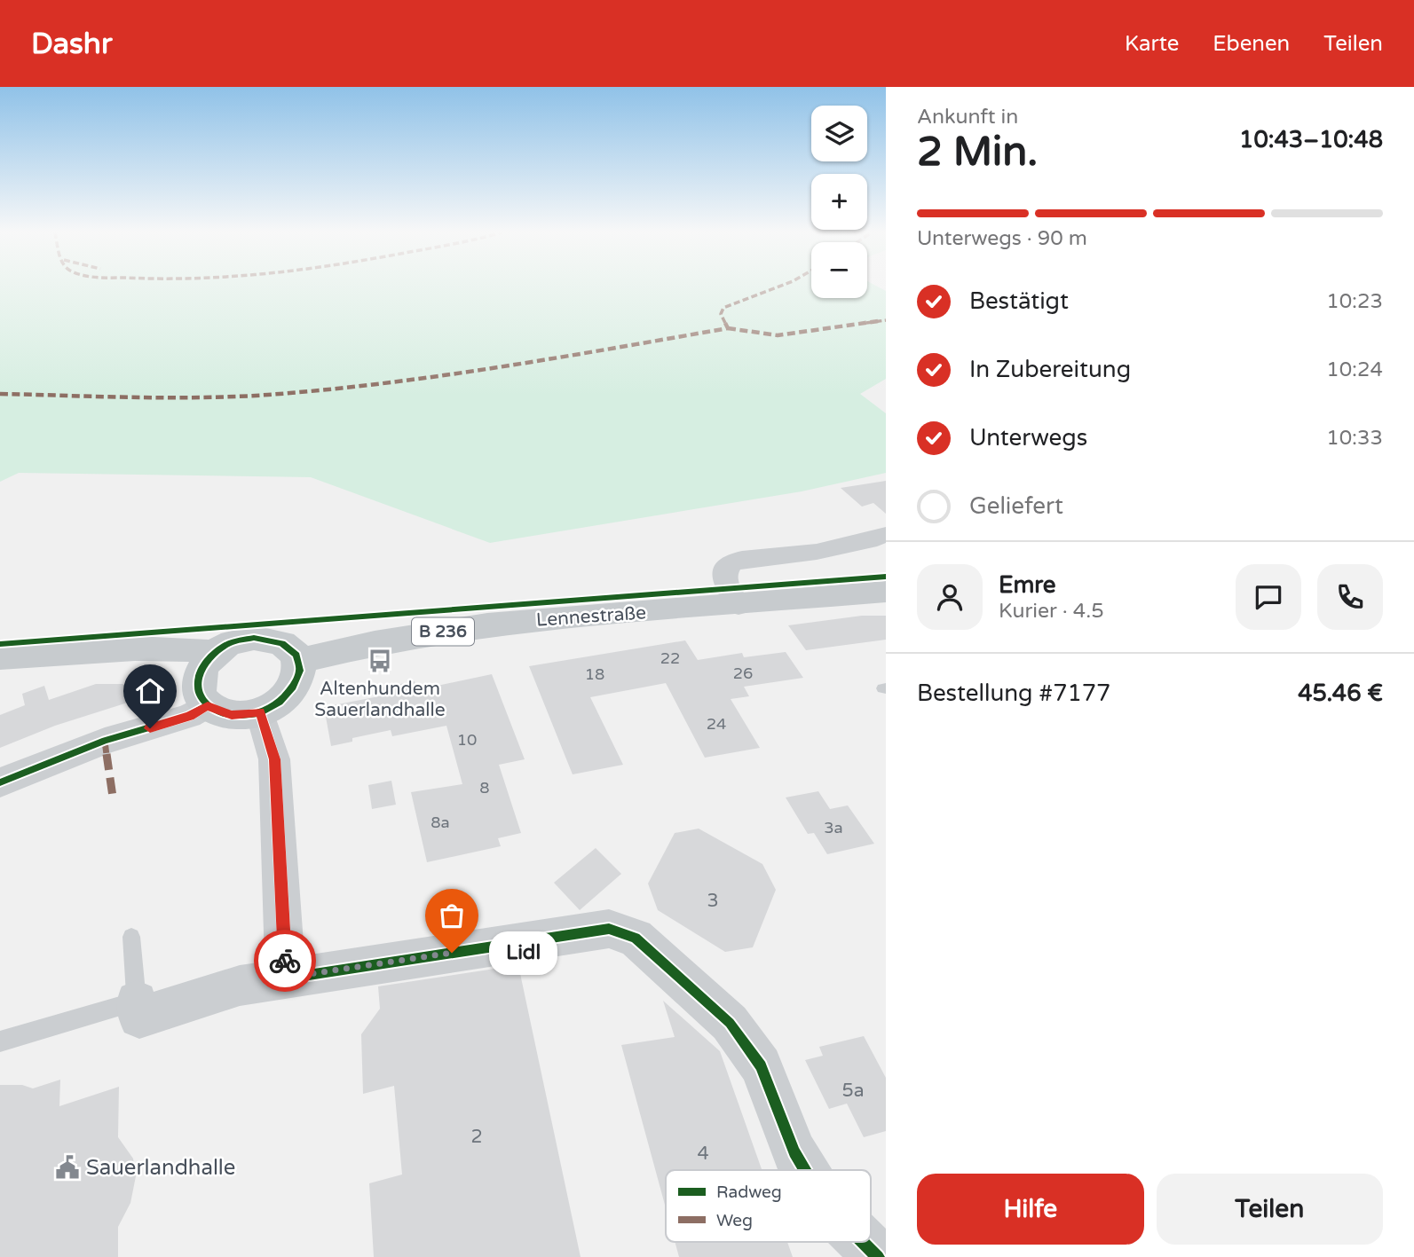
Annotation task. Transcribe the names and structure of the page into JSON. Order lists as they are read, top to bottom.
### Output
{
  "streets": {
    "main road": ["Lennestraße", "B 236"]
  },
  "places": {
    "bus stop": ["Altenhundem Sauerlandhalle"],
    "other": ["Lidl"],
    "public building": ["Sauerlandhalle"]
  },
  "house_numbers": [
    "22",
    "26",
    "18",
    "24",
    "10",
    "8",
    "8a",
    "3a",
    "3",
    "5a",
    "2",
    "4"
  ],
  "legend": ["Radweg", "Weg"],
  "page": {
    "header": "Dashr",
    "nav": ["Karte", "Ebenen", "Teilen"],
    "heading": ["2 Min.", "Ankunft in", "10:43–10:48"],
    "panel": [
      "Emre",
      "Kurier · 4.5",
      "Bestellung #7177",
      "45.46 €"
    ],
    "map_buttons": ["+", "−"],
    "bar": "Unterwegs · 90 m",
    "list": [
      ["Bestätigt", "10:23"],
      ["In Zubereitung", "10:24"],
      ["Unterwegs", "10:33"],
      "Geliefert"
    ],
    "bubble": "Lidl",
    "buttons": ["Hilfe", "Teilen"]
  }
}
